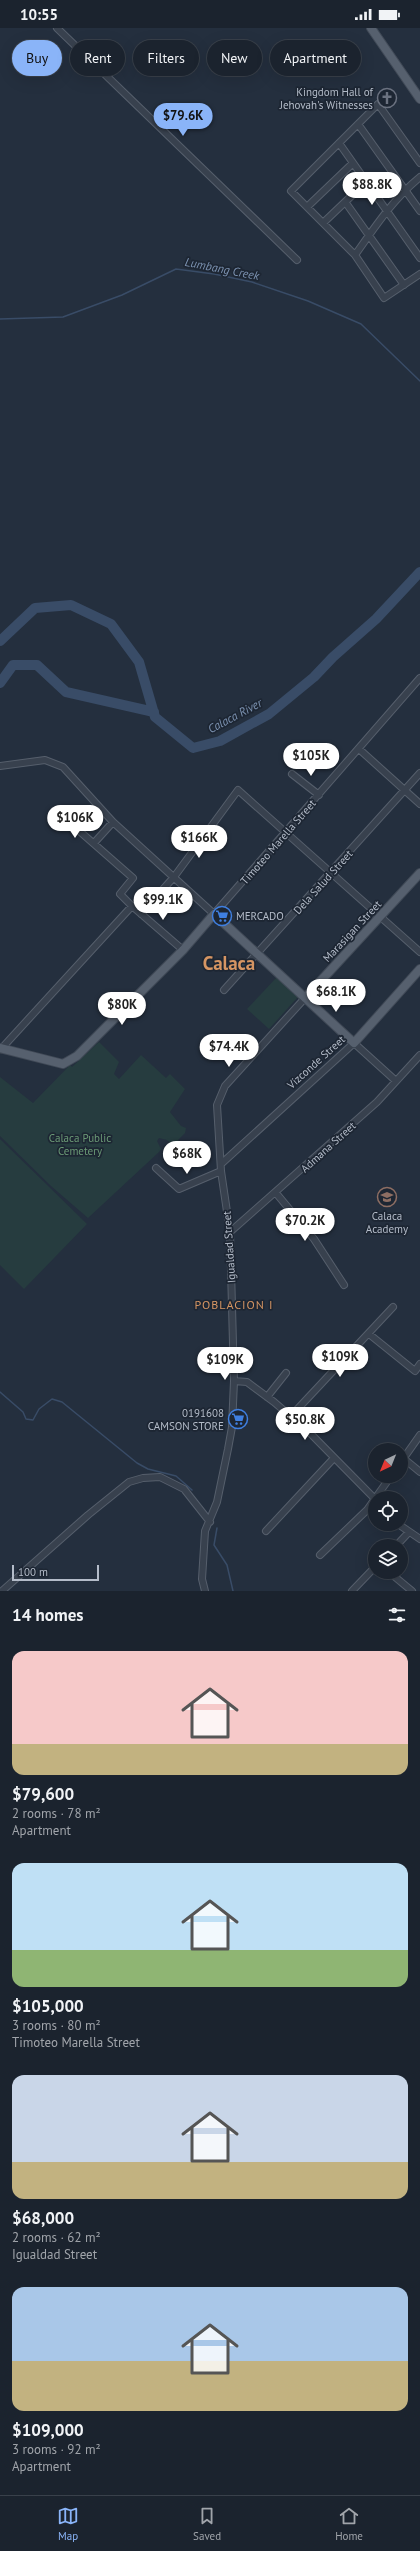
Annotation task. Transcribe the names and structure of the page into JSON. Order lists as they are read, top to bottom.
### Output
{
  "streets": {
    "main road": ["Marasigan Street", "Vizconde Street"],
    "street": [
      "Timoteo Marella Street",
      "Dela Salud Street",
      "Admana Street",
      "Igualdad Street"
    ]
  },
  "crossings": [
    ["Marasigan Street", "Vizconde Street"],
    ["Marasigan Street", "Igualdad Street"],
    ["Vizconde Street", "Igualdad Street"],
    ["Admana Street", "Igualdad Street"]
  ],
  "districts": ["Calaca", "POBLACION I"],
  "water": ["Lumbang Creek", "Calaca River"],
  "parks": ["Calaca Public Cemetery"],
  "places": {
    "church": ["Kingdom Hall of Jehovah's Witnesses"],
    "supermarket": ["MERCADO", "0191608 CAMSON STORE"],
    "school or university": ["Calaca Academy"]
  },
  "scale_bar": "100 m",
  "north": "bottom left",
  "page": {
    "status": "10:55",
    "chip": [
      "Buy",
      "Rent",
      "Filters",
      "New",
      "Apartment"
    ],
    "price": [
      "$79.6K",
      "$88.8K",
      "$105K",
      "$106K",
      "$166K",
      "$99.1K",
      "$68.1K",
      "$80K",
      "$74.4K",
      "$68K",
      "$70.2K",
      "$109K",
      "$109K",
      "$50.8K"
    ],
    "scale": "100 m",
    "heading": "14 homes",
    "list": [
      {
        "name": "$79,600",
        "note": "2 rooms · 78 m² · Apartment"
      },
      {
        "name": "$105,000",
        "note": "3 rooms · 80 m² · Timoteo Marella Street"
      },
      {
        "name": "$68,000",
        "note": "2 rooms · 62 m² · Igualdad Street"
      },
      {
        "name": "$109,000",
        "note": "3 rooms · 92 m² · Apartment"
      }
    ],
    "tabs": ["Map", "Saved", "Home"]
  }
}
